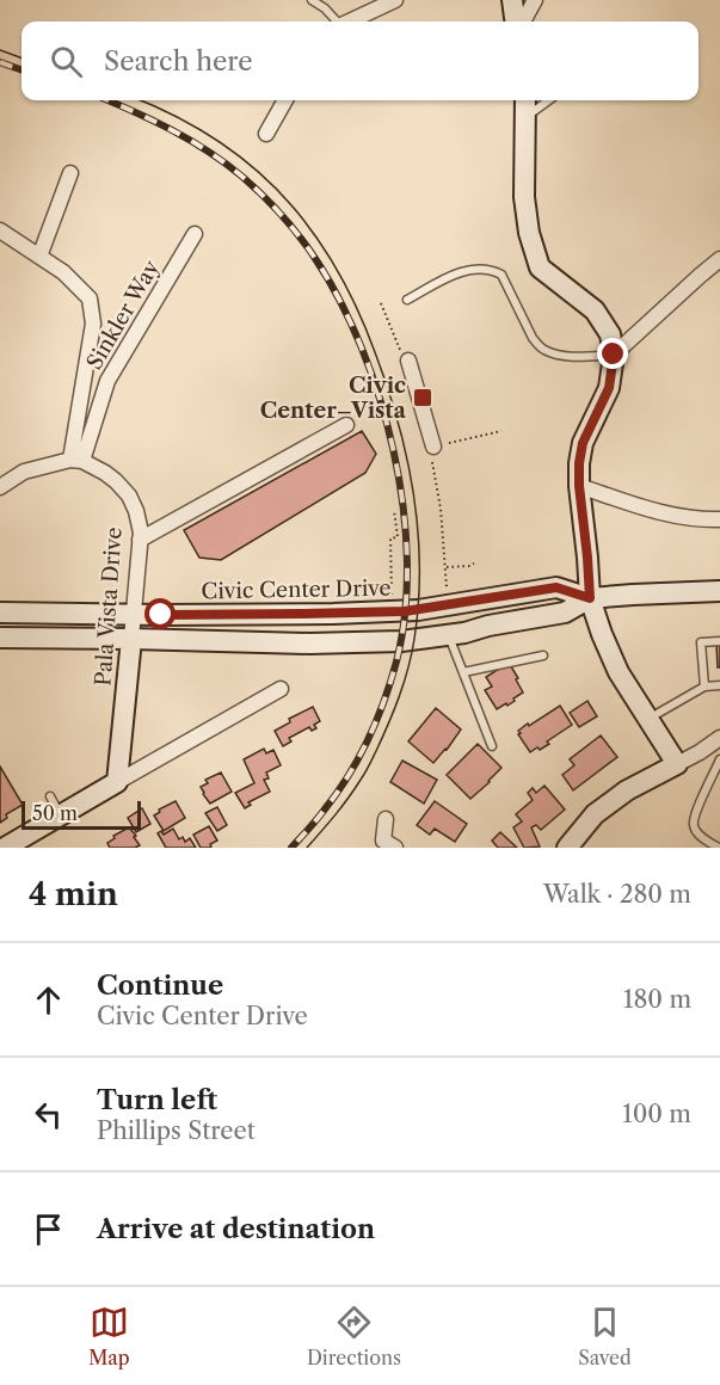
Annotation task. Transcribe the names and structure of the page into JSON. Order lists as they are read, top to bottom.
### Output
{
  "streets": {
    "main road": ["Civic Center Drive", "Pala Vista Drive"],
    "street": ["Sinkler Way"]
  },
  "crossings": [
    ["Sinkler Way", "Pala Vista Drive"],
    ["Civic Center Drive", "Pala Vista Drive"]
  ],
  "places": {
    "transit": ["Civic Center–Vista"]
  },
  "scale_bar": "50 m",
  "page": {
    "search": "Search here",
    "scale": "50 m",
    "heading": ["4 min", "Walk · 280 m"],
    "list": [
      ["Continue", "Civic Center Drive", "180 m"],
      ["Turn left", "Phillips Street", "100 m"],
      "Arrive at destination"
    ],
    "nav": ["Map", "Directions", "Saved"]
  }
}
